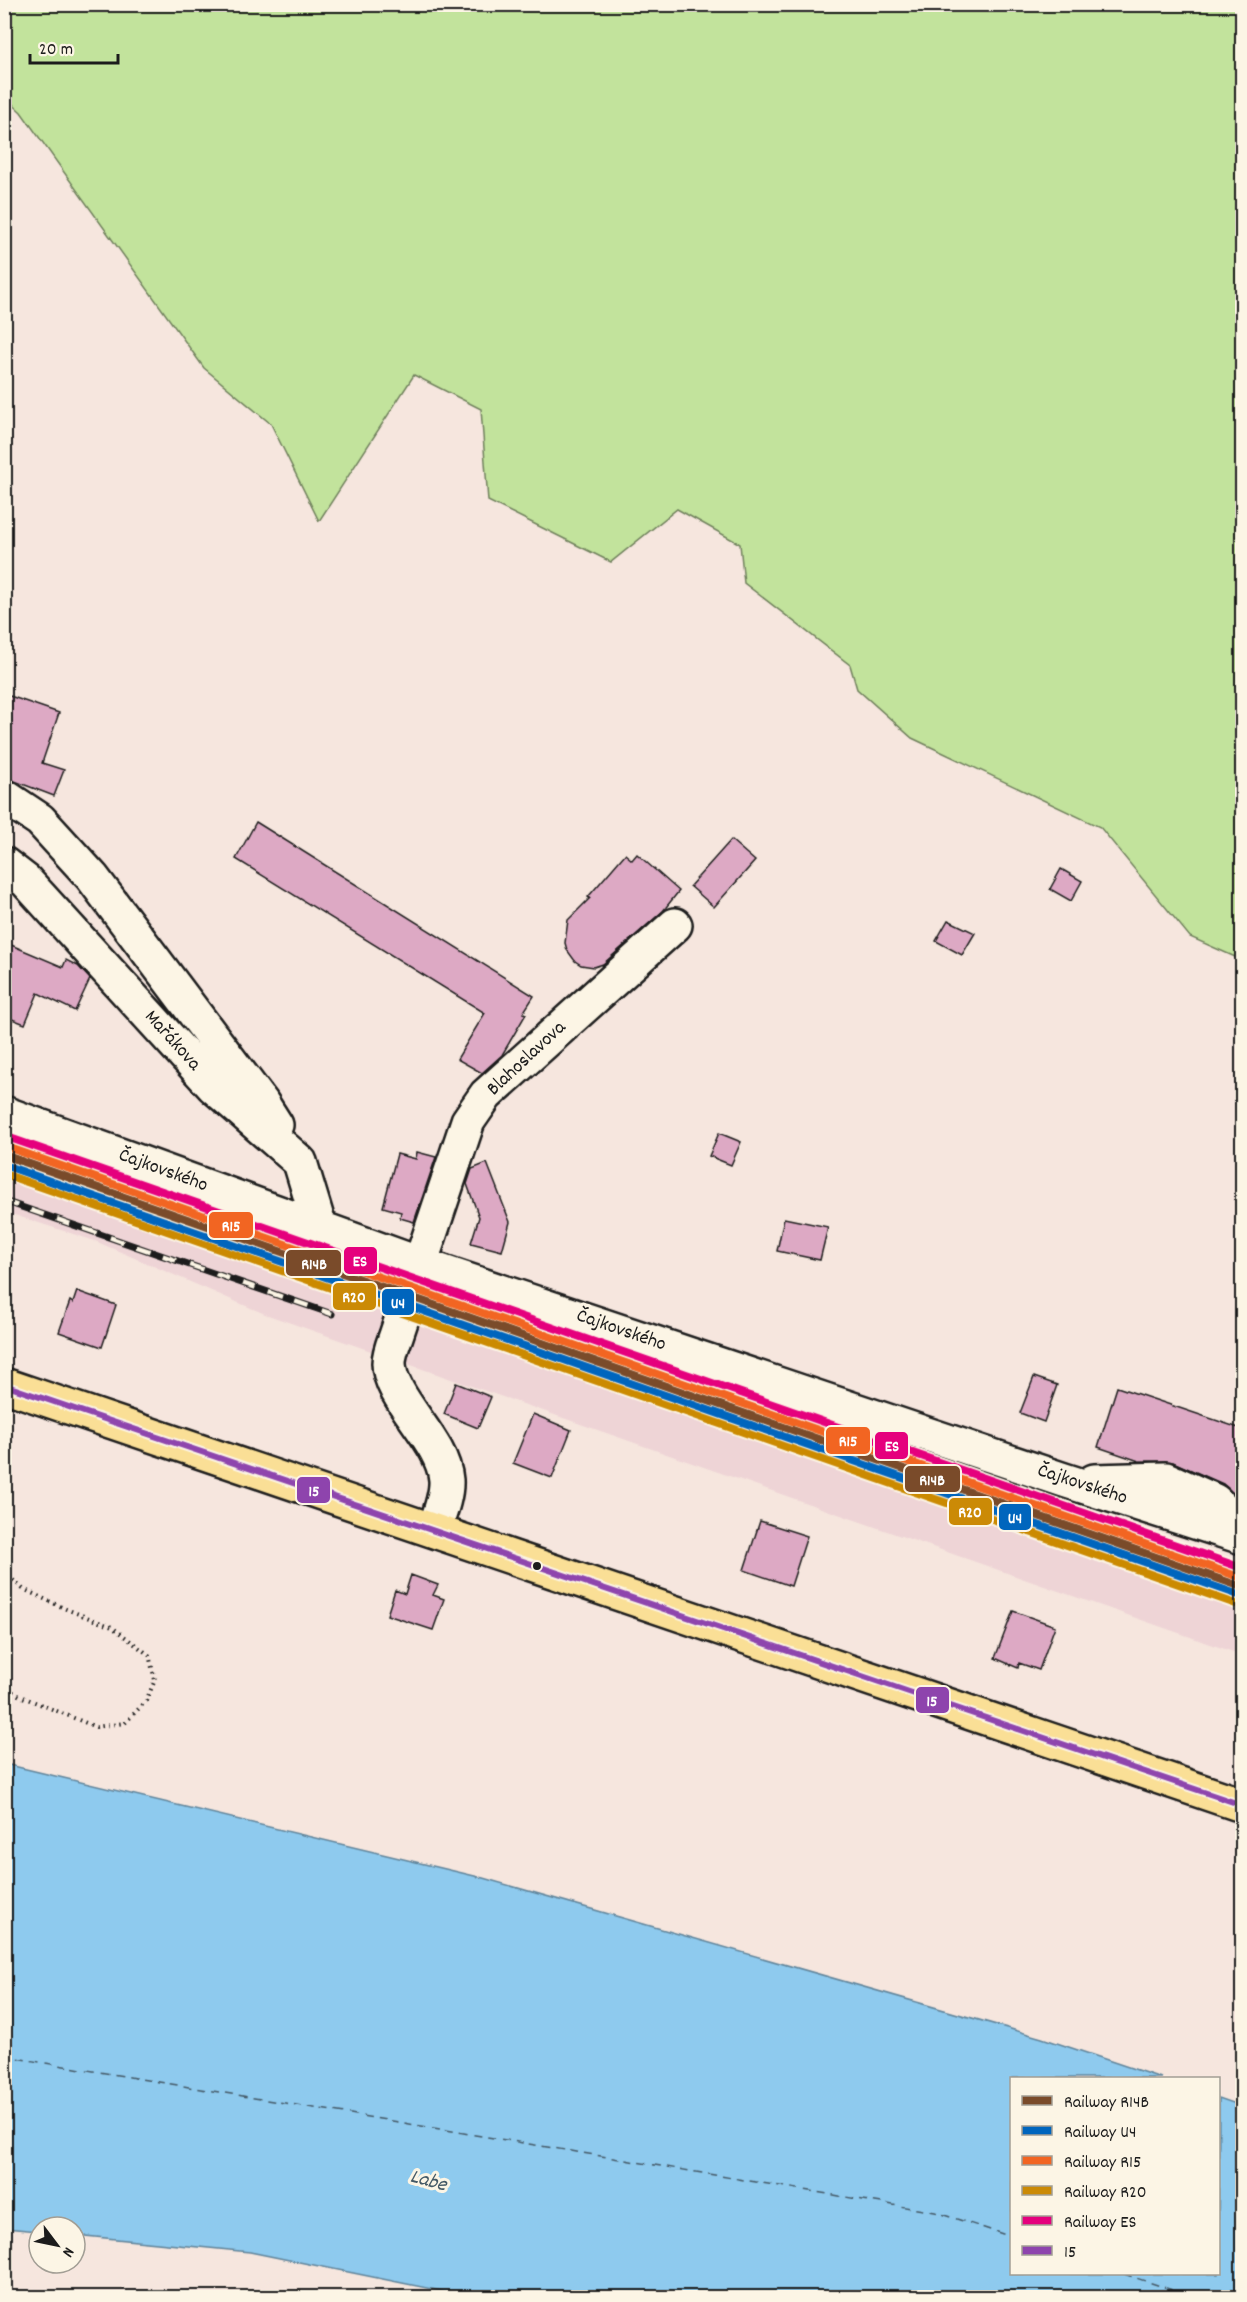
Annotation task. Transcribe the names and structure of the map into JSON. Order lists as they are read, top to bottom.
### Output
{
  "streets": {
    "street": ["Mařákova", "Blahoslavova", "Čajkovského"]
  },
  "crossings": [
    ["Blahoslavova", "Čajkovského"]
  ],
  "water": ["Labe"],
  "lines": [
    "rail line ES",
    "rail line R15",
    "rail line R14B",
    "rail line U4",
    "rail line R20",
    "transit line 15"
  ],
  "legend": [
    "Railway R14B",
    "Railway U4",
    "Railway R15",
    "Railway R20",
    "Railway ES",
    "15"
  ],
  "scale_bar": "20 m",
  "north": "bottom right"
}
